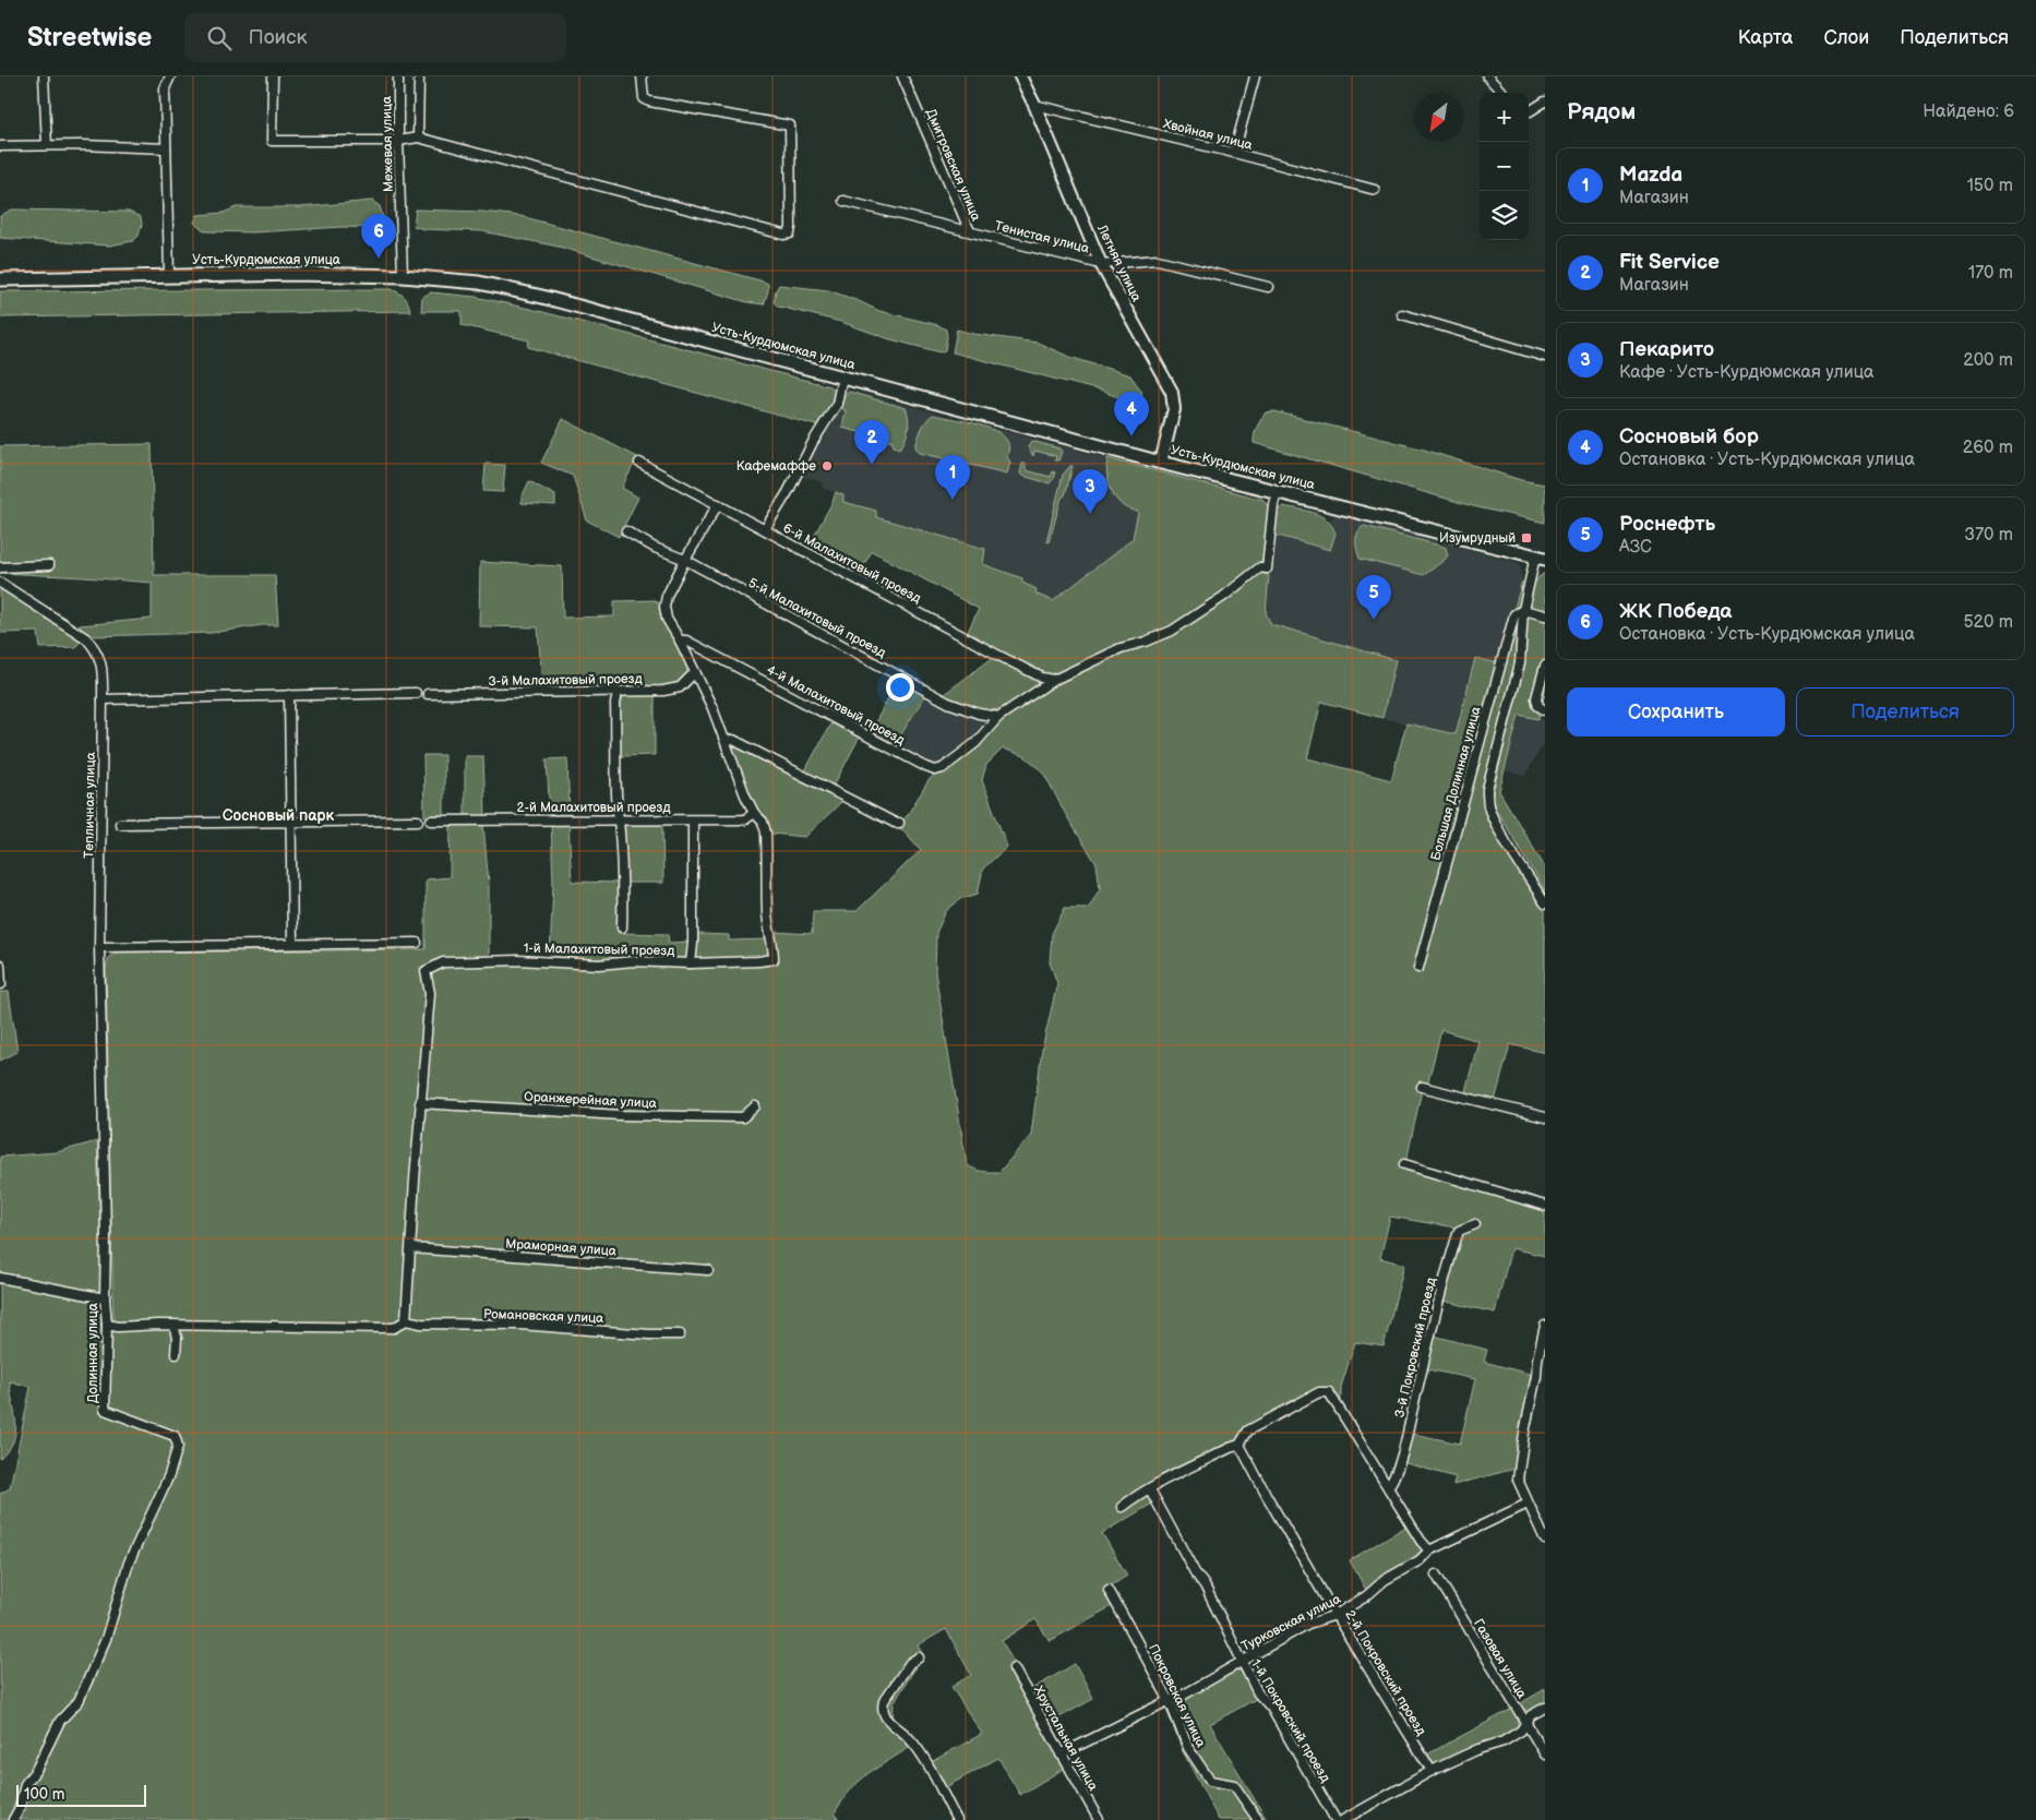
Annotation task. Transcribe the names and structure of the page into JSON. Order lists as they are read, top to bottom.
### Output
{
  "streets": {
    "main road": ["Усть-Курдюмская улица"],
    "street": [
      "Хвойная улица",
      "Межевая улица",
      "Дмитровская улица",
      "Тенистая улица",
      "Летняя улица",
      "6-й Малахитовый проезд",
      "5-й Малахитовый проезд",
      "3-й Малахитовый проезд",
      "4-й Малахитовый проезд",
      "Большая Долинная улица",
      "Тепличная улица",
      "2-й Малахитовый проезд",
      "1-й Малахитовый проезд",
      "Оранжерейная улица",
      "Мраморная улица",
      "Романовская улица",
      "3-й Покровский проезд",
      "Долинная улица",
      "Турковская улица",
      "Газовая улица",
      "2-й Покровский проезд",
      "Покровская улица",
      "1-й Покровский проезд",
      "Хрустальная улица"
    ]
  },
  "crossings": [
    ["Хвойная улица", "Летняя улица"],
    ["Межевая улица", "Усть-Курдюмская улица"],
    ["Дмитровская улица", "Тенистая улица"],
    ["Тенистая улица", "Летняя улица"],
    ["Усть-Курдюмская улица", "Летняя улица"],
    ["Усть-Курдюмская улица", "Большая Долинная улица"],
    ["5-й Малахитовый проезд", "4-й Малахитовый проезд"],
    ["Тепличная улица", "Долинная улица"],
    ["2-й Малахитовый проезд", "1-й Малахитовый проезд"],
    ["1-й Малахитовый проезд", "Оранжерейная улица"],
    ["Турковская улица", "2-й Покровский проезд"],
    ["Турковская улица", "Покровская улица"],
    ["Турковская улица", "1-й Покровский проезд"],
    ["Турковская улица", "Хрустальная улица"]
  ],
  "districts": ["Сосновый парк"],
  "places": {
    "other": ["Кафемаффе"],
    "transit": ["Изумрудный"]
  },
  "scale_bar": "100 m",
  "north": "bottom left",
  "page": {
    "header": "Streetwise",
    "search": "Поиск",
    "nav": ["Карта", "Слои", "Поделиться"],
    "heading": ["Рядом", "Найдено: 6"],
    "map_buttons": ["+", "−"],
    "list": [
      {
        "mark": "1",
        "name": "Mazda",
        "note": "Магазин",
        "value": "150 m"
      },
      {
        "mark": "2",
        "name": "Fit Service",
        "note": "Магазин",
        "value": "170 m"
      },
      {
        "mark": "3",
        "name": "Пекарито",
        "note": "Кафе · Усть-Курдюмская улица",
        "value": "200 m"
      },
      {
        "mark": "4",
        "name": "Сосновый бор",
        "note": "Остановка · Усть-Курдюмская улица",
        "value": "260 m"
      },
      {
        "mark": "5",
        "name": "Роснефть",
        "note": "АЗС",
        "value": "370 m"
      },
      {
        "mark": "6",
        "name": "ЖК Победа",
        "note": "Остановка · Усть-Курдюмская улица",
        "value": "520 m"
      }
    ],
    "pins": [
      "6",
      "4",
      "2",
      "1",
      "3",
      "5"
    ],
    "buttons": ["Сохранить", "Поделиться"],
    "scale": "100 m"
  }
}
